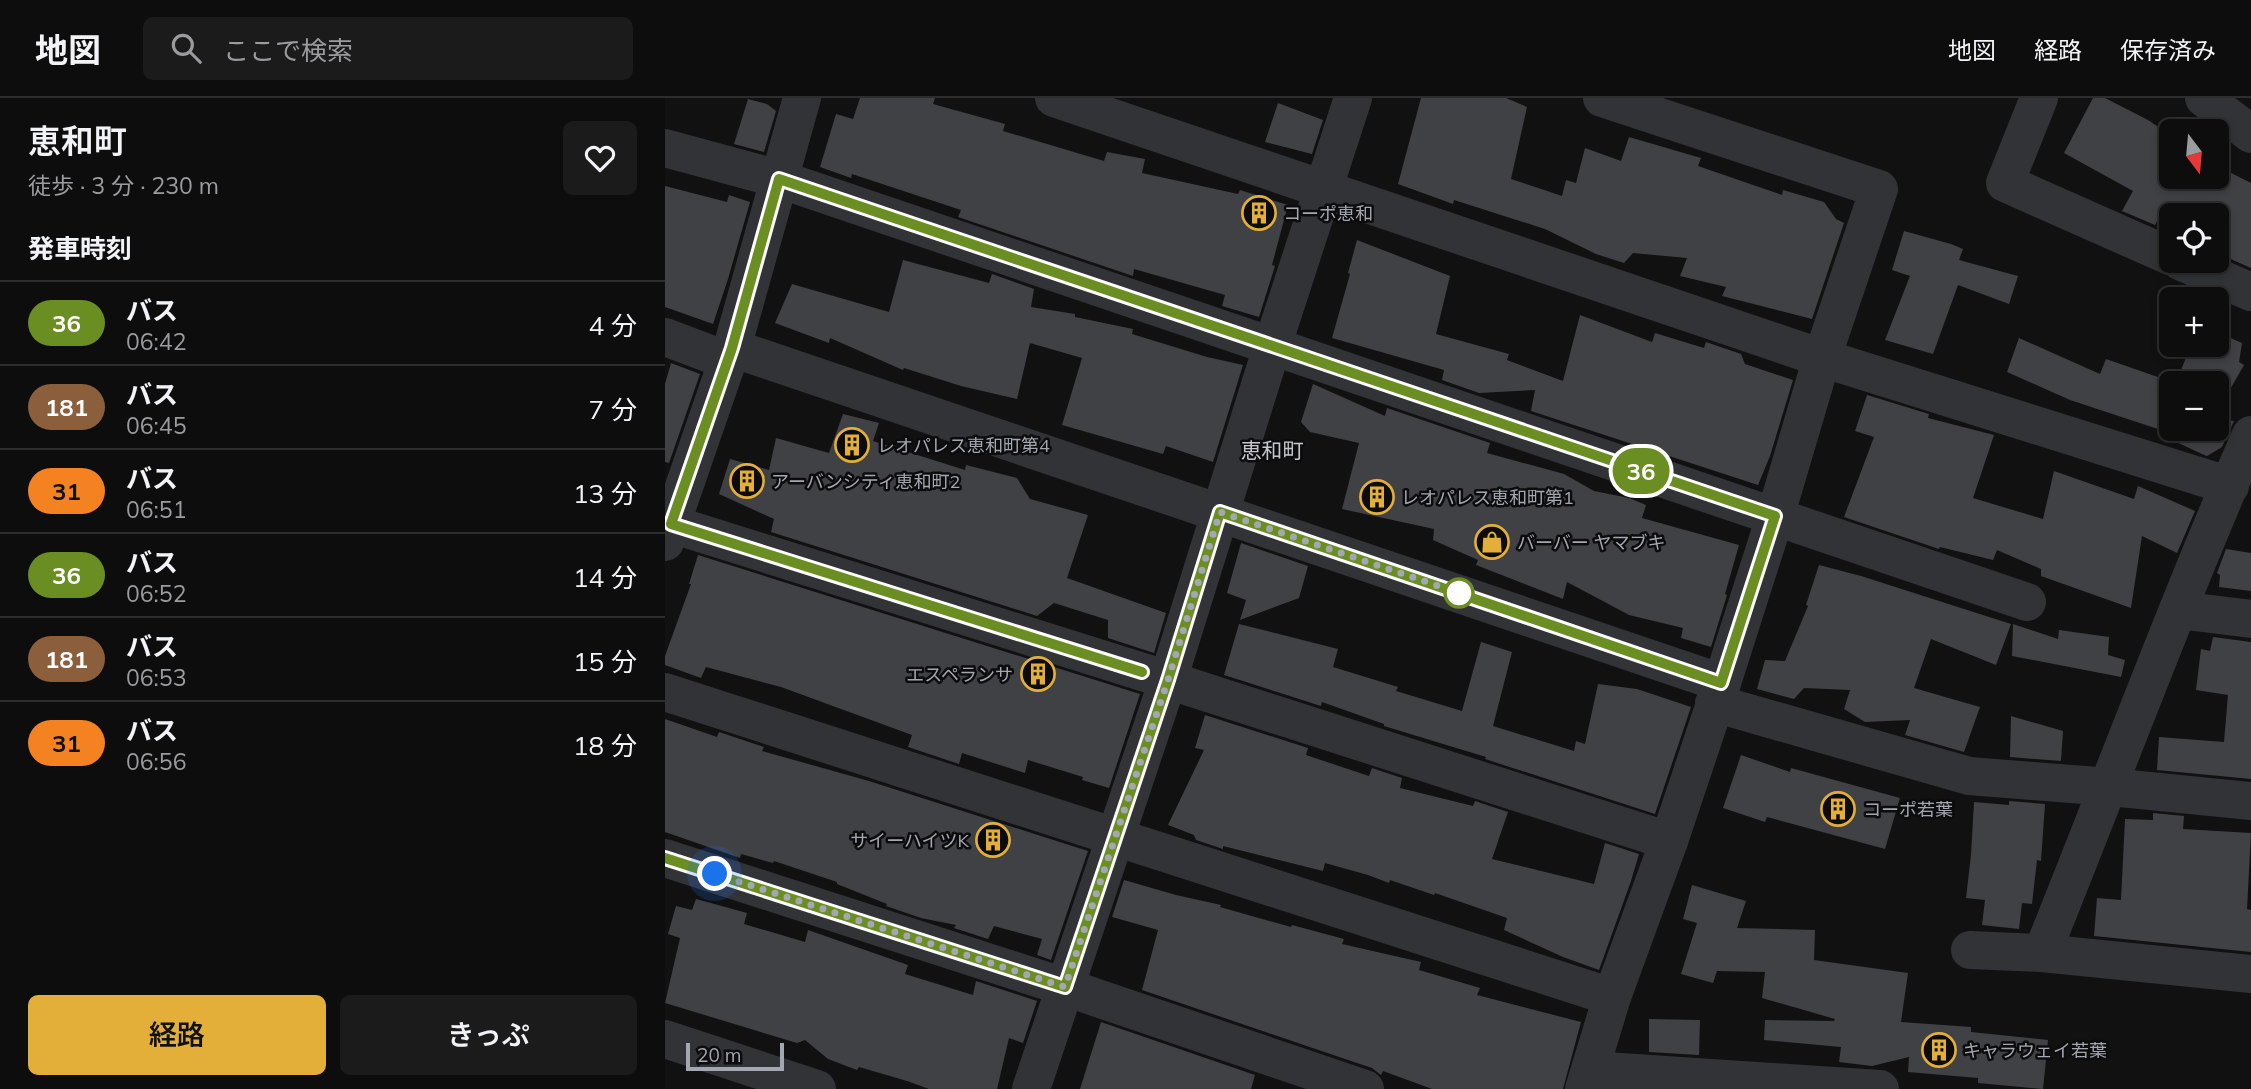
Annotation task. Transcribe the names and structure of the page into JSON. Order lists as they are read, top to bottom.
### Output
{
  "districts": ["恵和町"],
  "places": {
    "building": [
      "コーポ恵和",
      "レオパレス恵和町第4",
      "アーバンシティ恵和町2",
      "レオパレス恵和町第1",
      "エスペランサ",
      "コーポ若葉",
      "サイーハイツK",
      "キャラウェイ若葉"
    ],
    "shop": ["バーバー ヤマブキ"]
  },
  "lines": ["bus line 36"],
  "scale_bar": "20 m",
  "north": "bottom",
  "page": {
    "header": "地図",
    "search": "ここで検索",
    "nav": ["地図", "経路", "保存済み"],
    "heading": [
      ["恵和町", "徒歩 · 3 分 · 230 m"],
      "発車時刻"
    ],
    "on_map": "36",
    "map_buttons": ["+", "−"],
    "list": [
      {
        "mark": "36",
        "name": "バス",
        "note": "06:42",
        "value": "4 分"
      },
      {
        "mark": "181",
        "name": "バス",
        "note": "06:45",
        "value": "7 分"
      },
      {
        "mark": "31",
        "name": "バス",
        "note": "06:51",
        "value": "13 分"
      },
      {
        "mark": "36",
        "name": "バス",
        "note": "06:52",
        "value": "14 分"
      },
      {
        "mark": "181",
        "name": "バス",
        "note": "06:53",
        "value": "15 分"
      },
      {
        "mark": "31",
        "name": "バス",
        "note": "06:56",
        "value": "18 分"
      }
    ],
    "buttons": ["経路", "きっぷ"],
    "scale": "20 m"
  }
}
